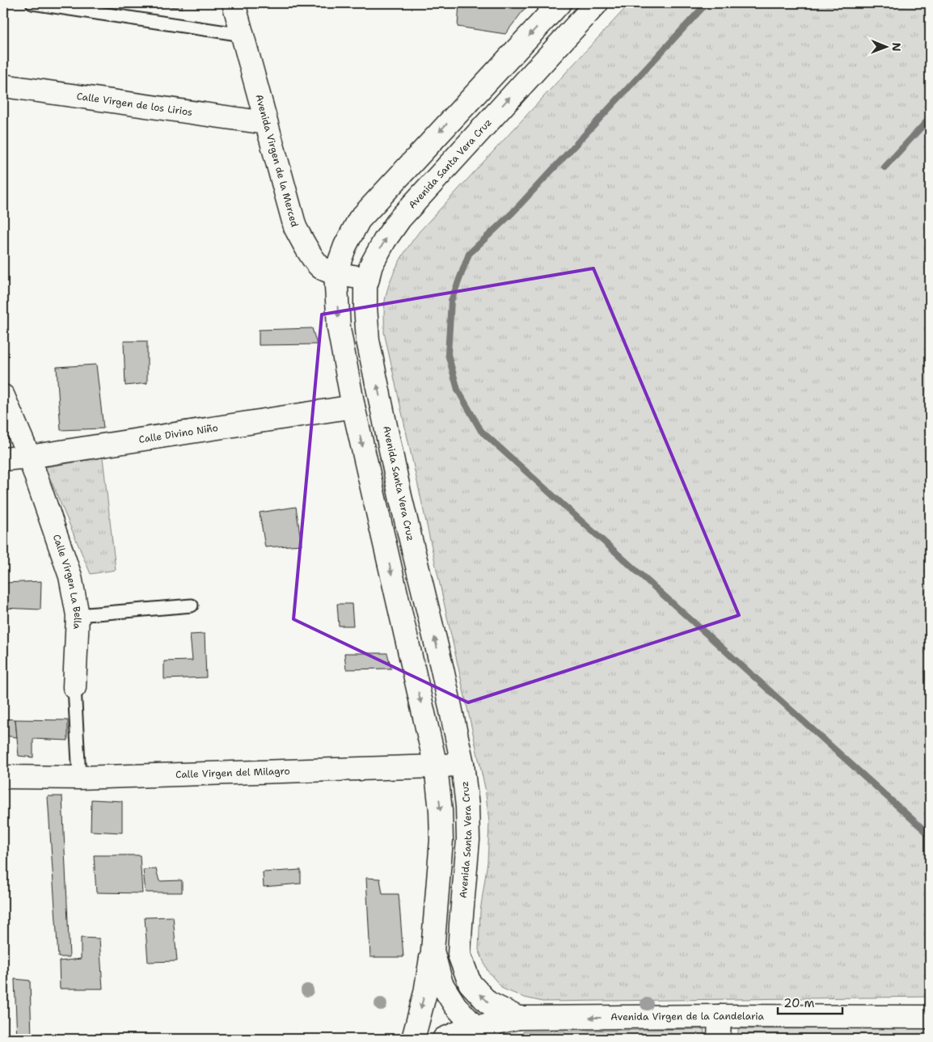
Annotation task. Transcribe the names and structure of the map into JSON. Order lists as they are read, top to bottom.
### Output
{
  "streets": {
    "main road": [
      "Calle Virgen de los Lirios",
      "Avenida Virgen de la Merced",
      "Avenida Santa Vera Cruz",
      "Calle Divino Niño",
      "Calle Virgen La Bella",
      "Calle Virgen del Milagro",
      "Avenida Virgen de la Candelaria"
    ]
  },
  "crossings": [
    ["Calle Virgen de los Lirios", "Avenida Virgen de la Merced"],
    ["Avenida Virgen de la Merced", "Avenida Santa Vera Cruz"],
    ["Avenida Santa Vera Cruz", "Calle Virgen del Milagro"],
    ["Avenida Santa Vera Cruz", "Avenida Virgen de la Candelaria"],
    ["Calle Divino Niño", "Calle Virgen La Bella"],
    ["Calle Virgen La Bella", "Calle Virgen del Milagro"]
  ],
  "one_way": ["Avenida Virgen de la Candelaria"],
  "scale_bar": "20 m",
  "north": "right"
}
